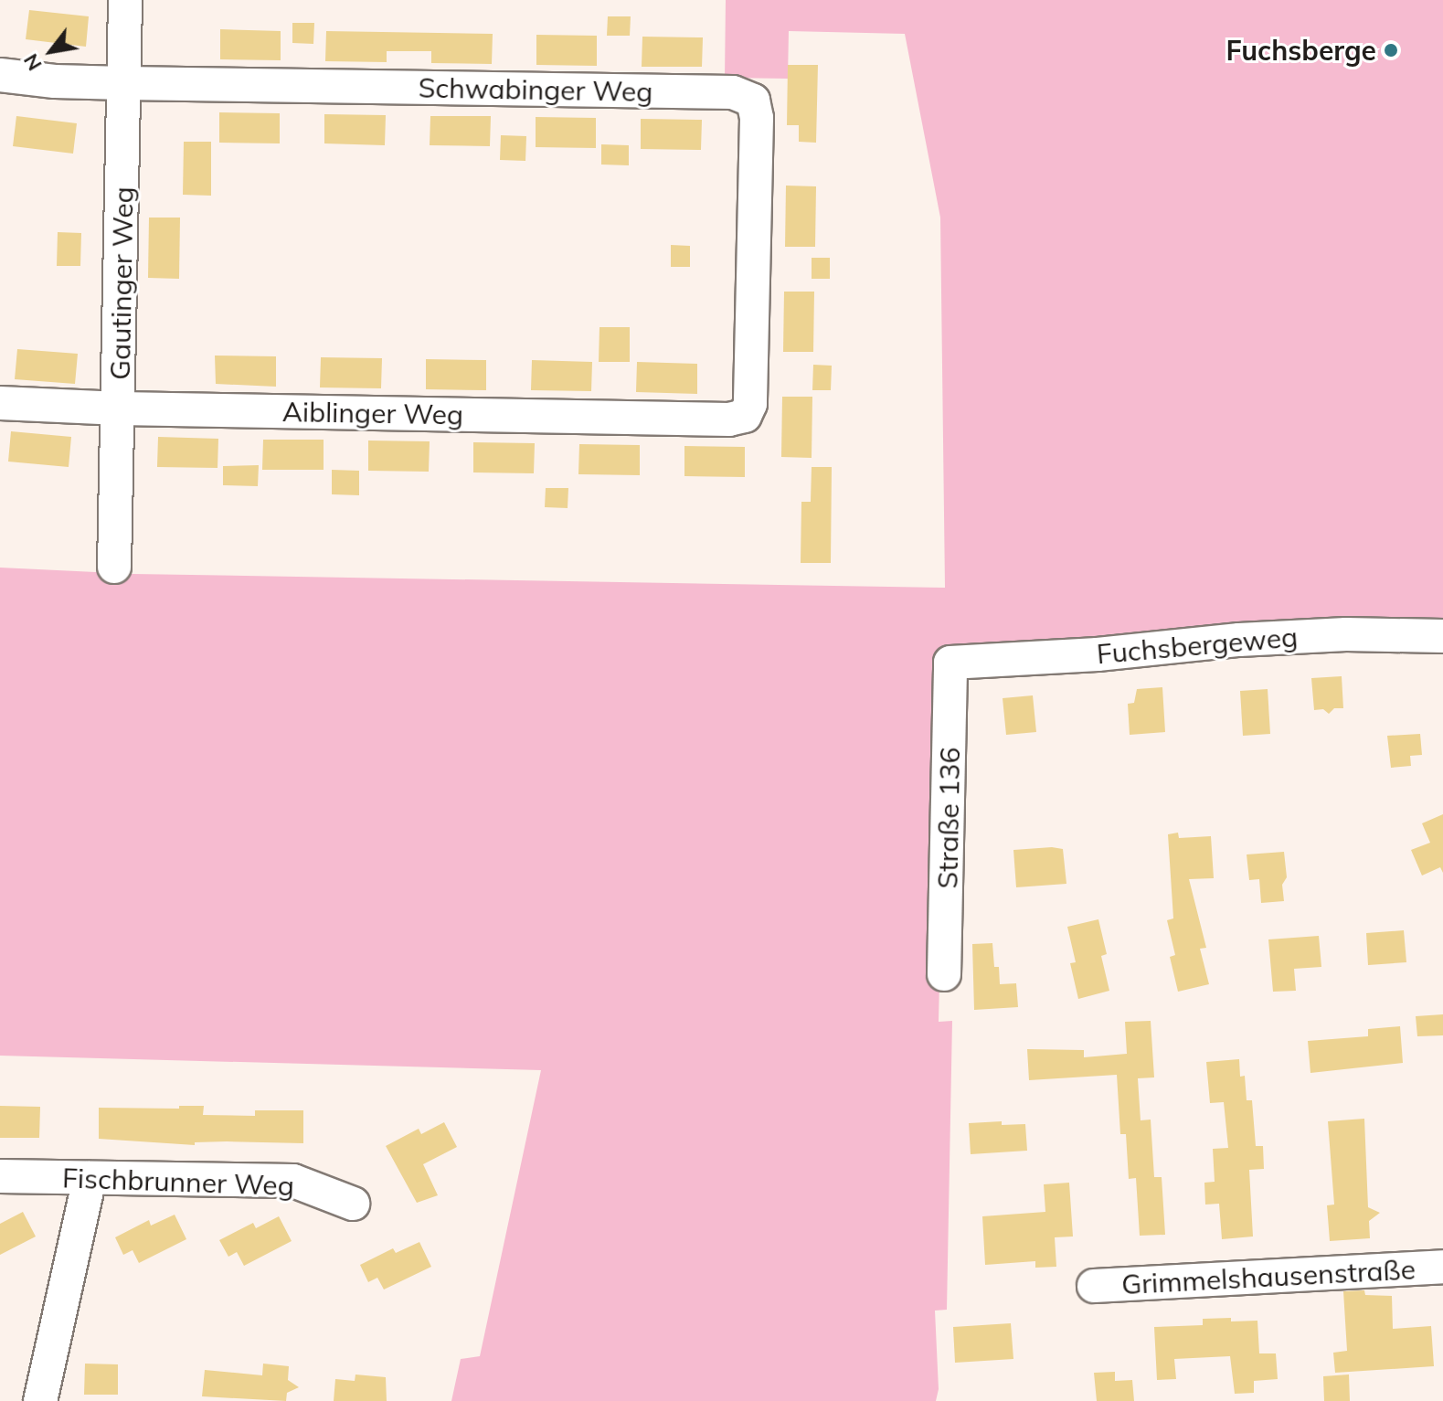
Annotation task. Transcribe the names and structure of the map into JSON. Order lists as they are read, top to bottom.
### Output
{
  "streets": {
    "street": [
      "Schwabinger Weg",
      "Gautinger Weg",
      "Aiblinger Weg",
      "Fuchsbergeweg",
      "Straße 136",
      "Fischbrunner Weg",
      "Grimmelshausenstraße"
    ]
  },
  "crossings": [
    ["Schwabinger Weg", "Gautinger Weg"],
    ["Schwabinger Weg", "Aiblinger Weg"],
    ["Gautinger Weg", "Aiblinger Weg"],
    ["Fuchsbergeweg", "Straße 136"]
  ],
  "places": ["Fuchsberge"],
  "north": "bottom left"
}
